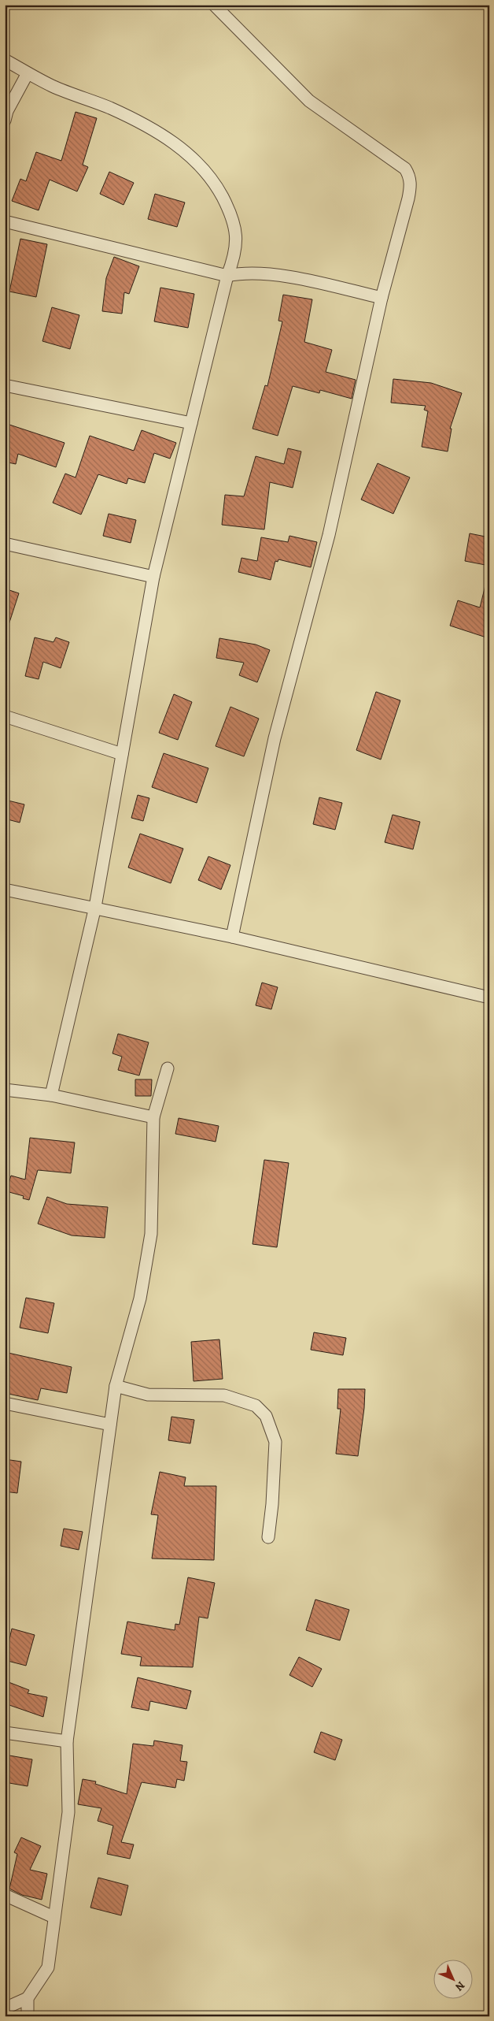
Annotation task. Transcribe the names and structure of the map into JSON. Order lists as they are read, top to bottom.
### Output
{
  "north": "bottom right"
}
